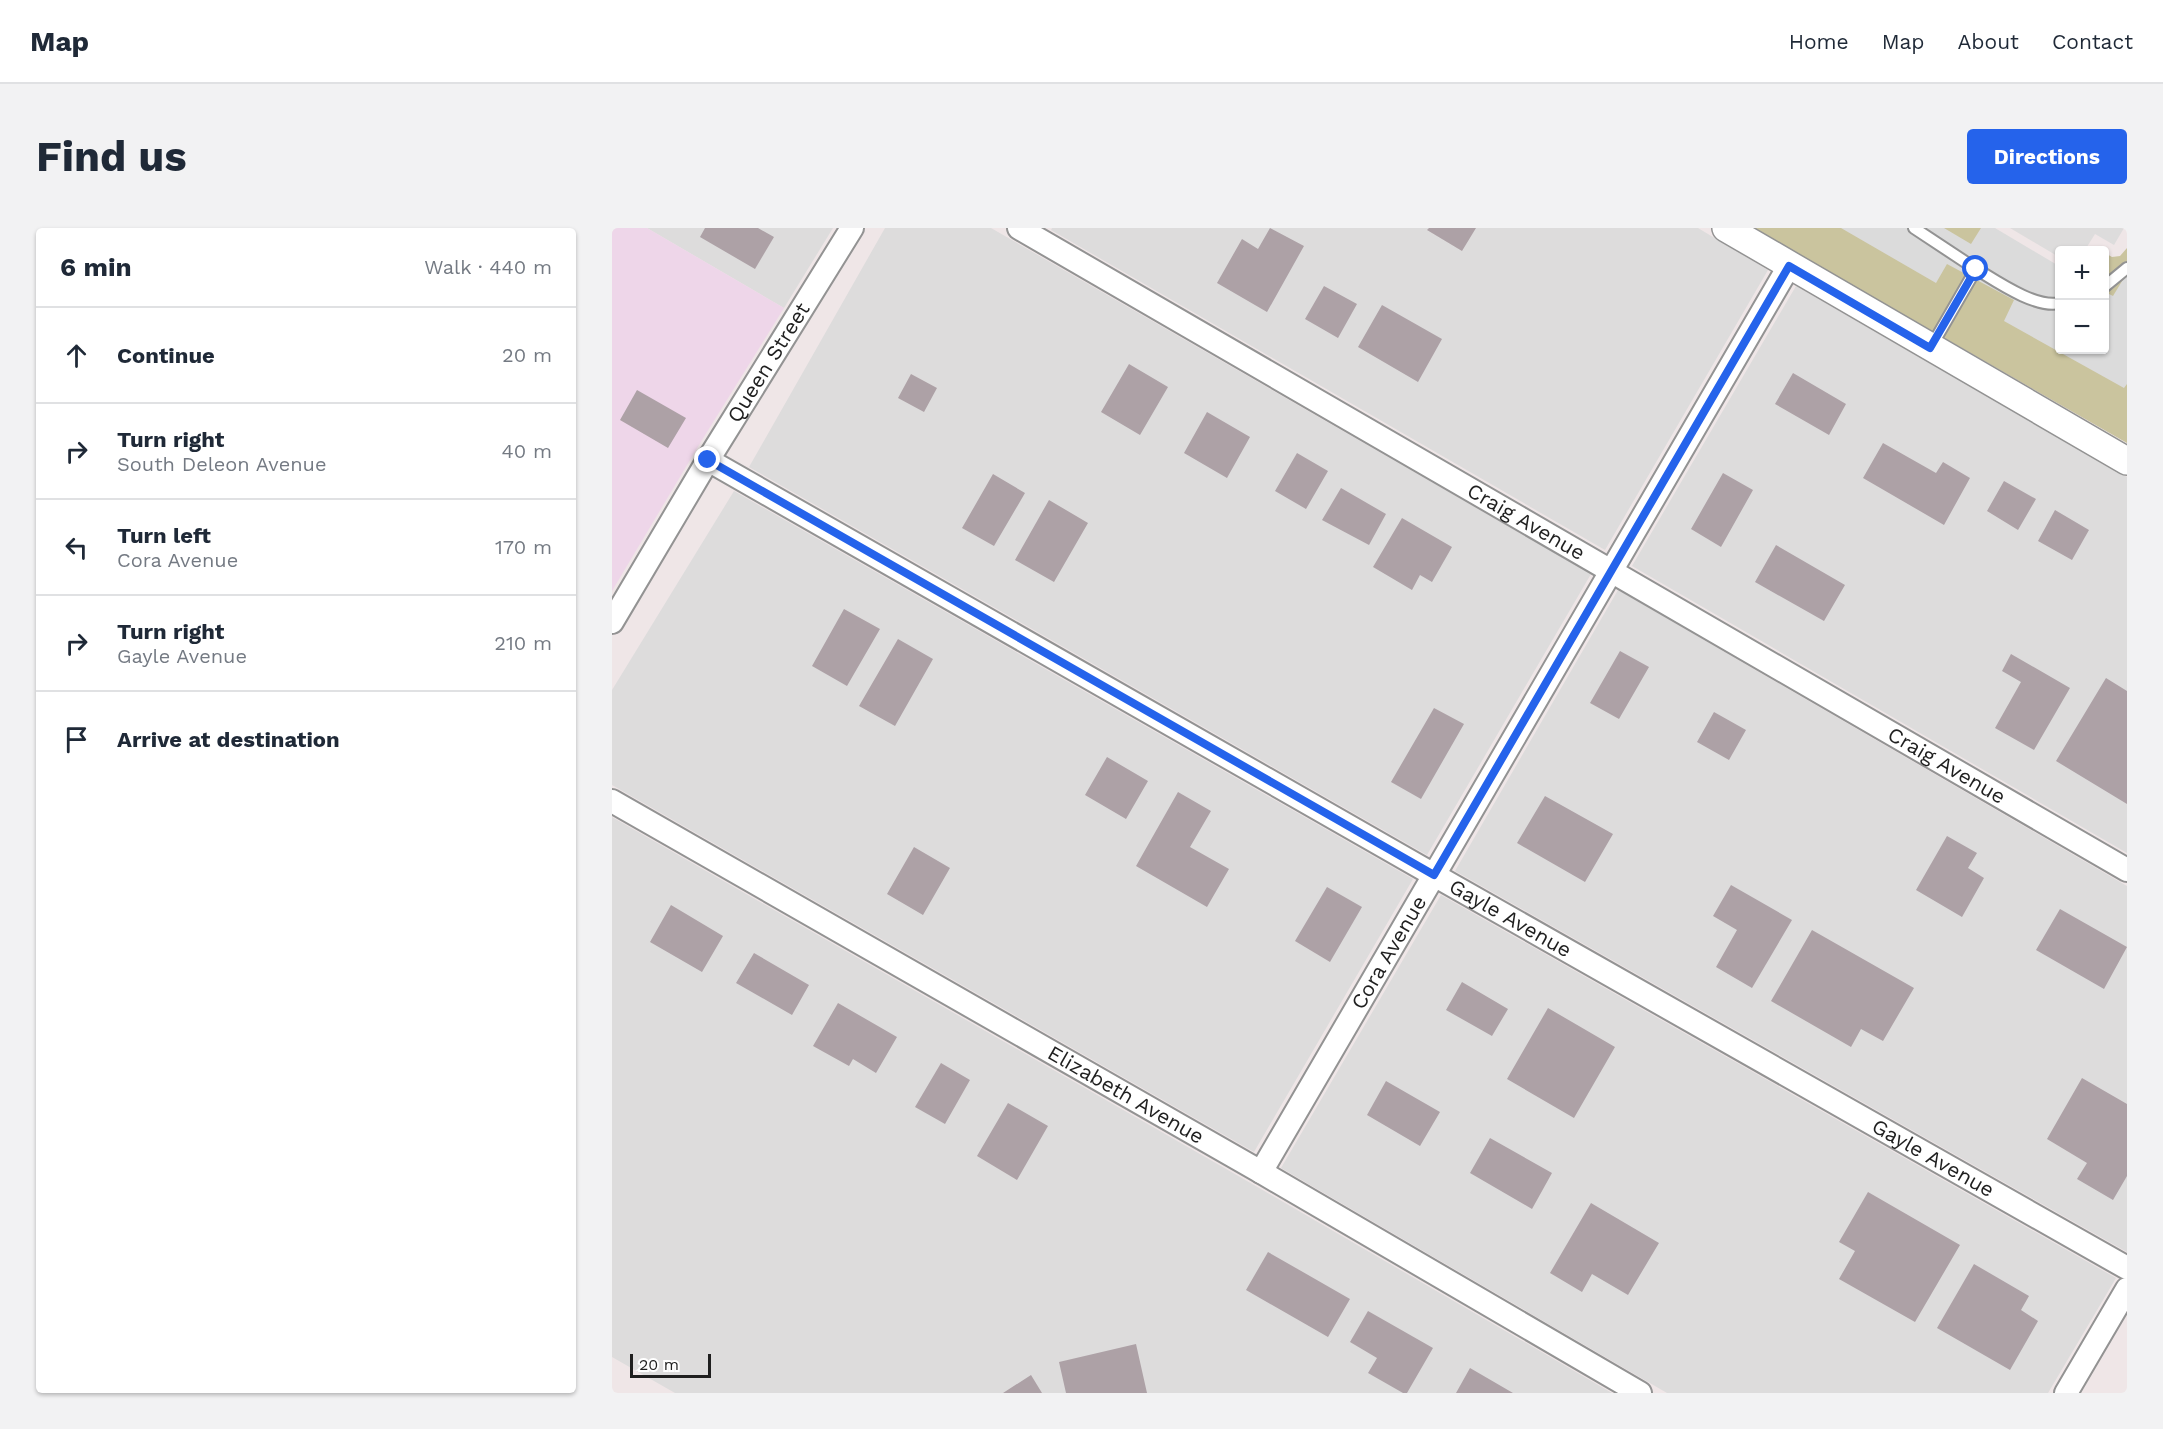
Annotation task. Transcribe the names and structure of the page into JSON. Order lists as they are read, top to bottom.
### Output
{
  "streets": {
    "street": [
      "Queen Street",
      "Craig Avenue",
      "Gayle Avenue",
      "Cora Avenue",
      "Elizabeth Avenue"
    ]
  },
  "crossings": [
    ["Queen Street", "Gayle Avenue"],
    ["Craig Avenue", "Cora Avenue"],
    ["Gayle Avenue", "Cora Avenue"],
    ["Cora Avenue", "Elizabeth Avenue"]
  ],
  "scale_bar": "20 m",
  "page": {
    "header": "Map",
    "nav": [
      "Home",
      "Map",
      "About",
      "Contact"
    ],
    "buttons": "Directions",
    "title": "Find us",
    "heading": ["6 min", "Walk · 440 m"],
    "map_buttons": ["+", "−"],
    "list": [
      ["Continue", "20 m"],
      ["Turn right", "South Deleon Avenue", "40 m"],
      ["Turn left", "Cora Avenue", "170 m"],
      ["Turn right", "Gayle Avenue", "210 m"],
      "Arrive at destination"
    ],
    "scale": "20 m"
  }
}
